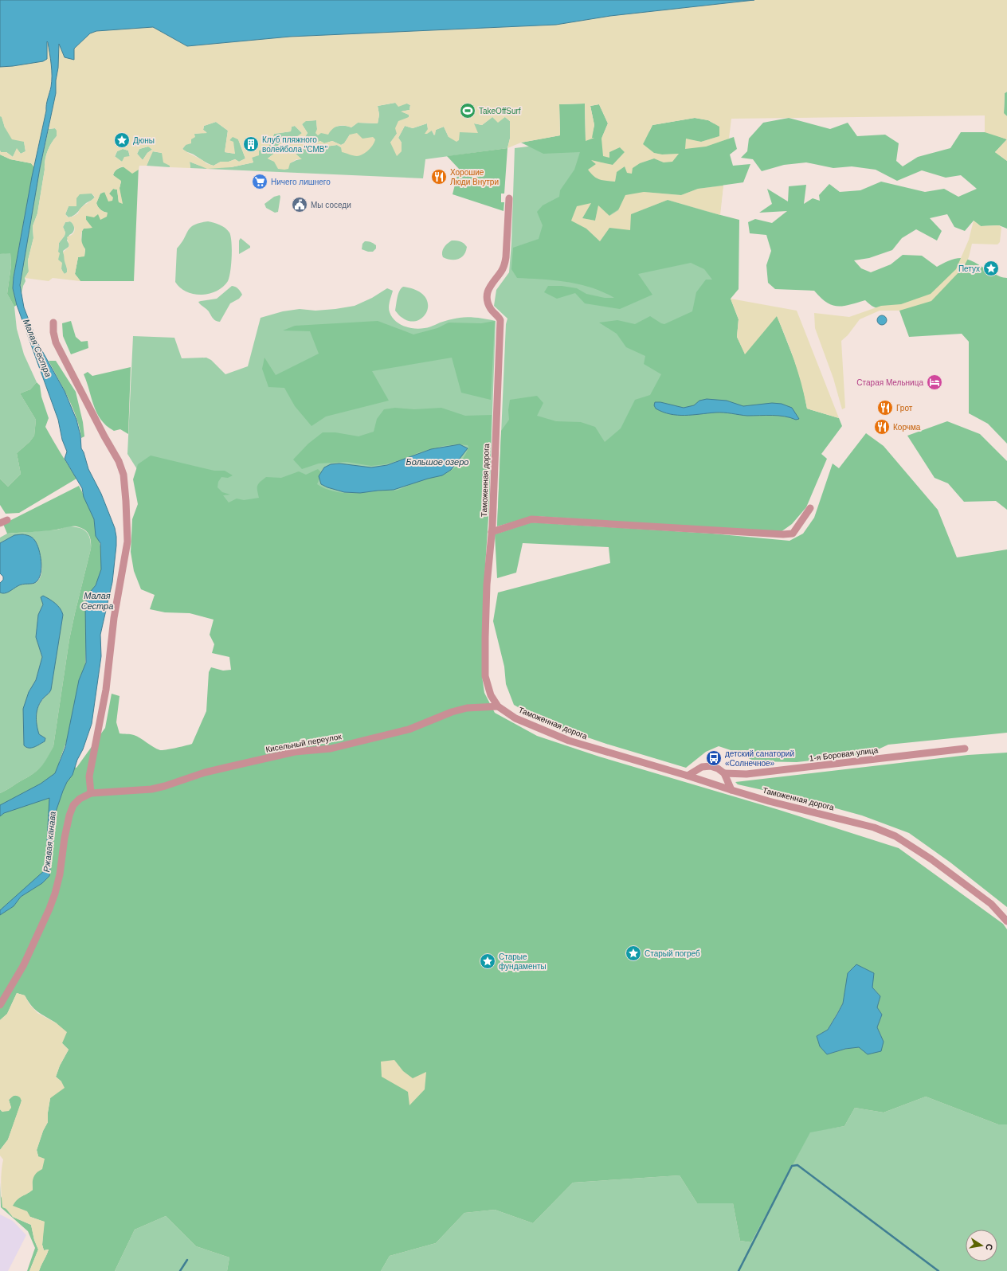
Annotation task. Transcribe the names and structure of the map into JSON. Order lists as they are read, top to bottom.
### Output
{
  "streets": {
    "street": ["Таможенная дорога", "Кисельный переулок", "1-я Боровая улица"]
  },
  "crossings": [
    ["Таможенная дорога", "Кисельный переулок"]
  ],
  "water": ["Малая Сестра", "Большое озеро", "Ржавая канава"],
  "places": {
    "sports": ["TakeOffSurf"],
    "place": [
      "Дюны",
      "Петух",
      "Старый погреб",
      "Старые фундаменты"
    ],
    "building": ["Клуб пляжного волейбола \"СМВ\""],
    "restaurant": ["Хорошие Люди Внутри", "Грот", "Корчма"],
    "supermarket": ["Ничего лишнего"],
    "public building": ["Мы соседи"],
    "hotel": ["Старая Мельница"],
    "bus stop": ["детский санаторий «Солнечное»"]
  },
  "north": "right"
}
